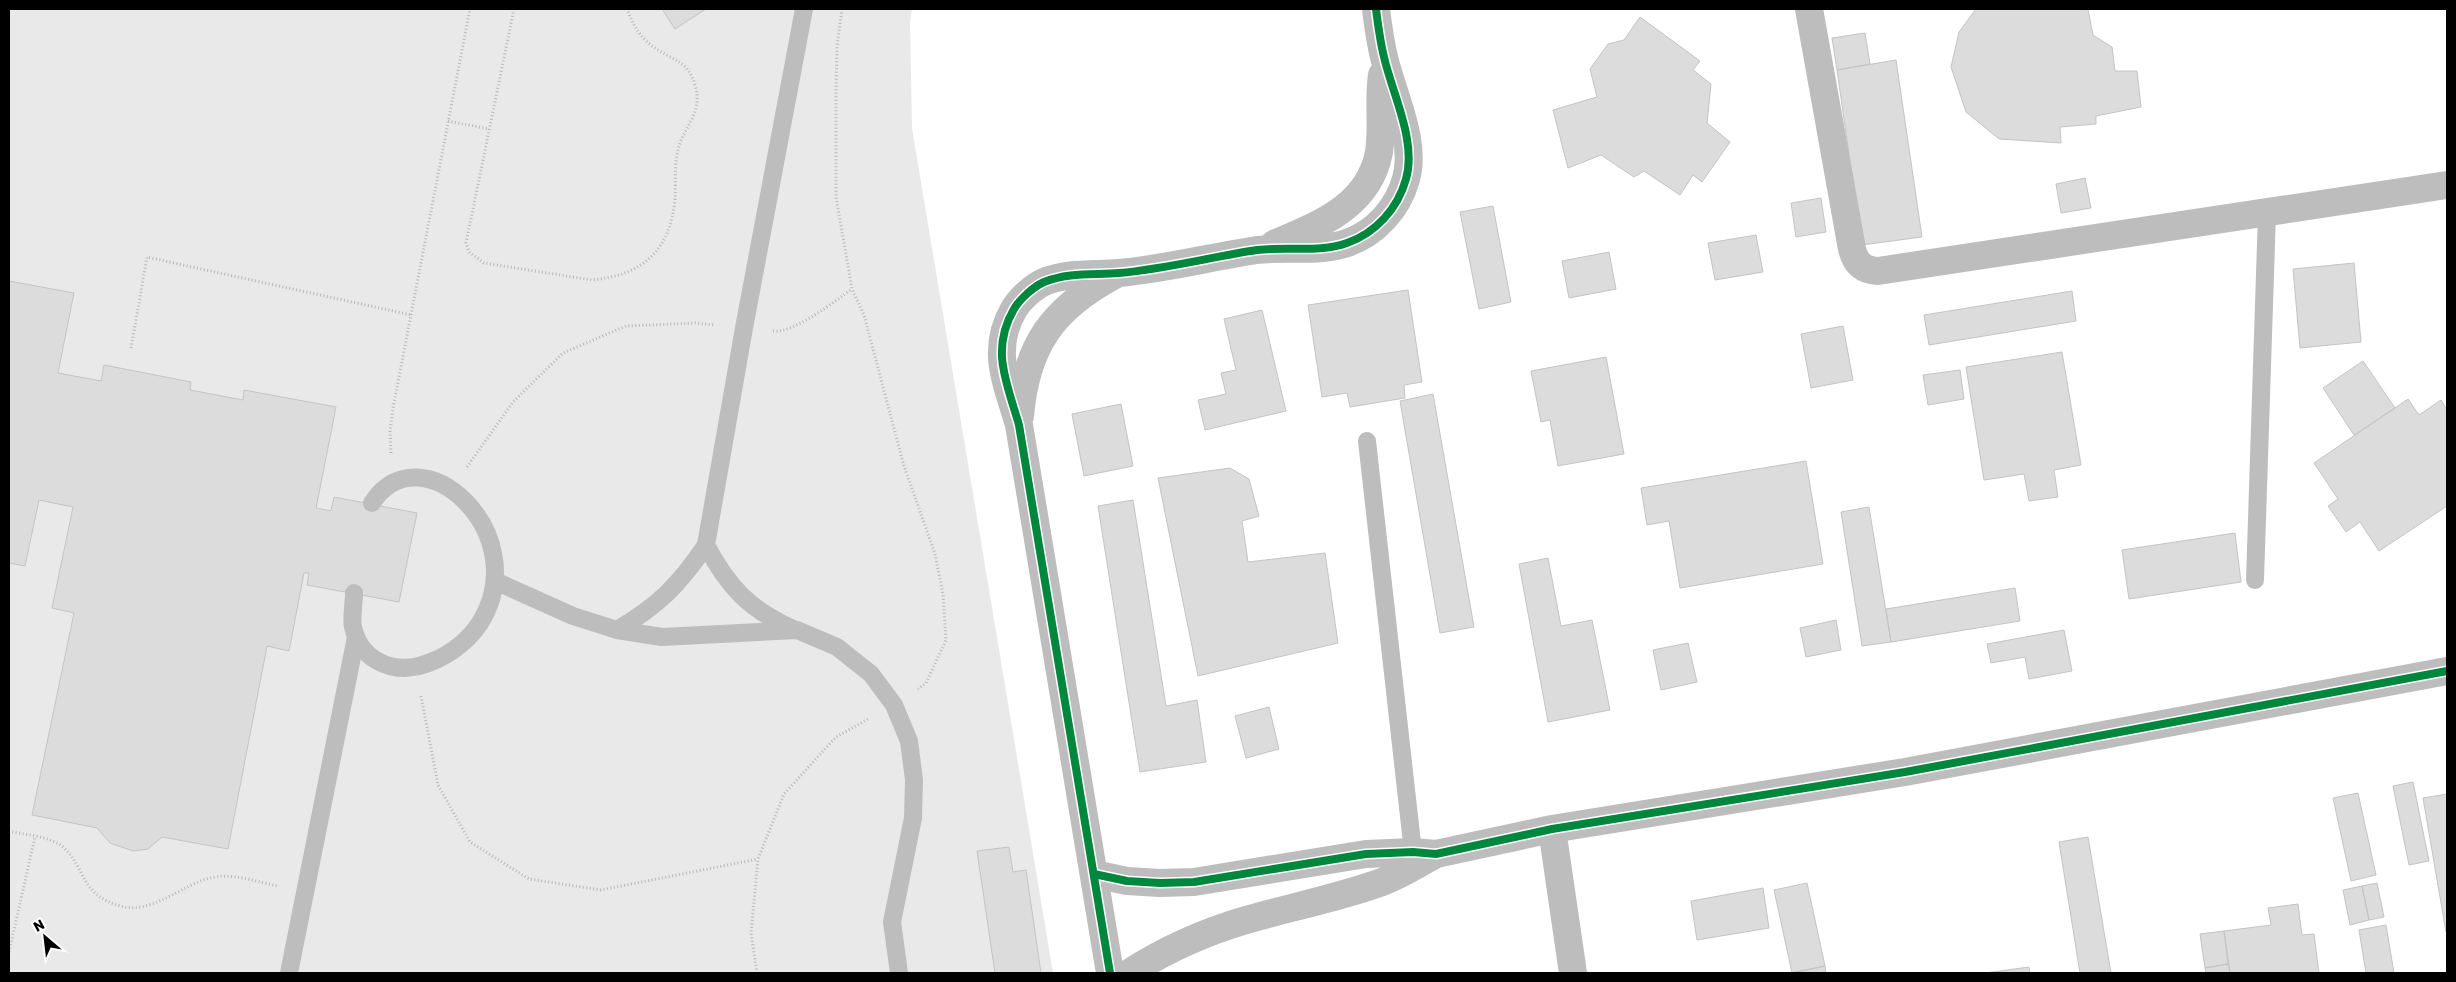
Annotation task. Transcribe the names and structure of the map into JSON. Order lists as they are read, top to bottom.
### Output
{
  "north": "top left"
}
